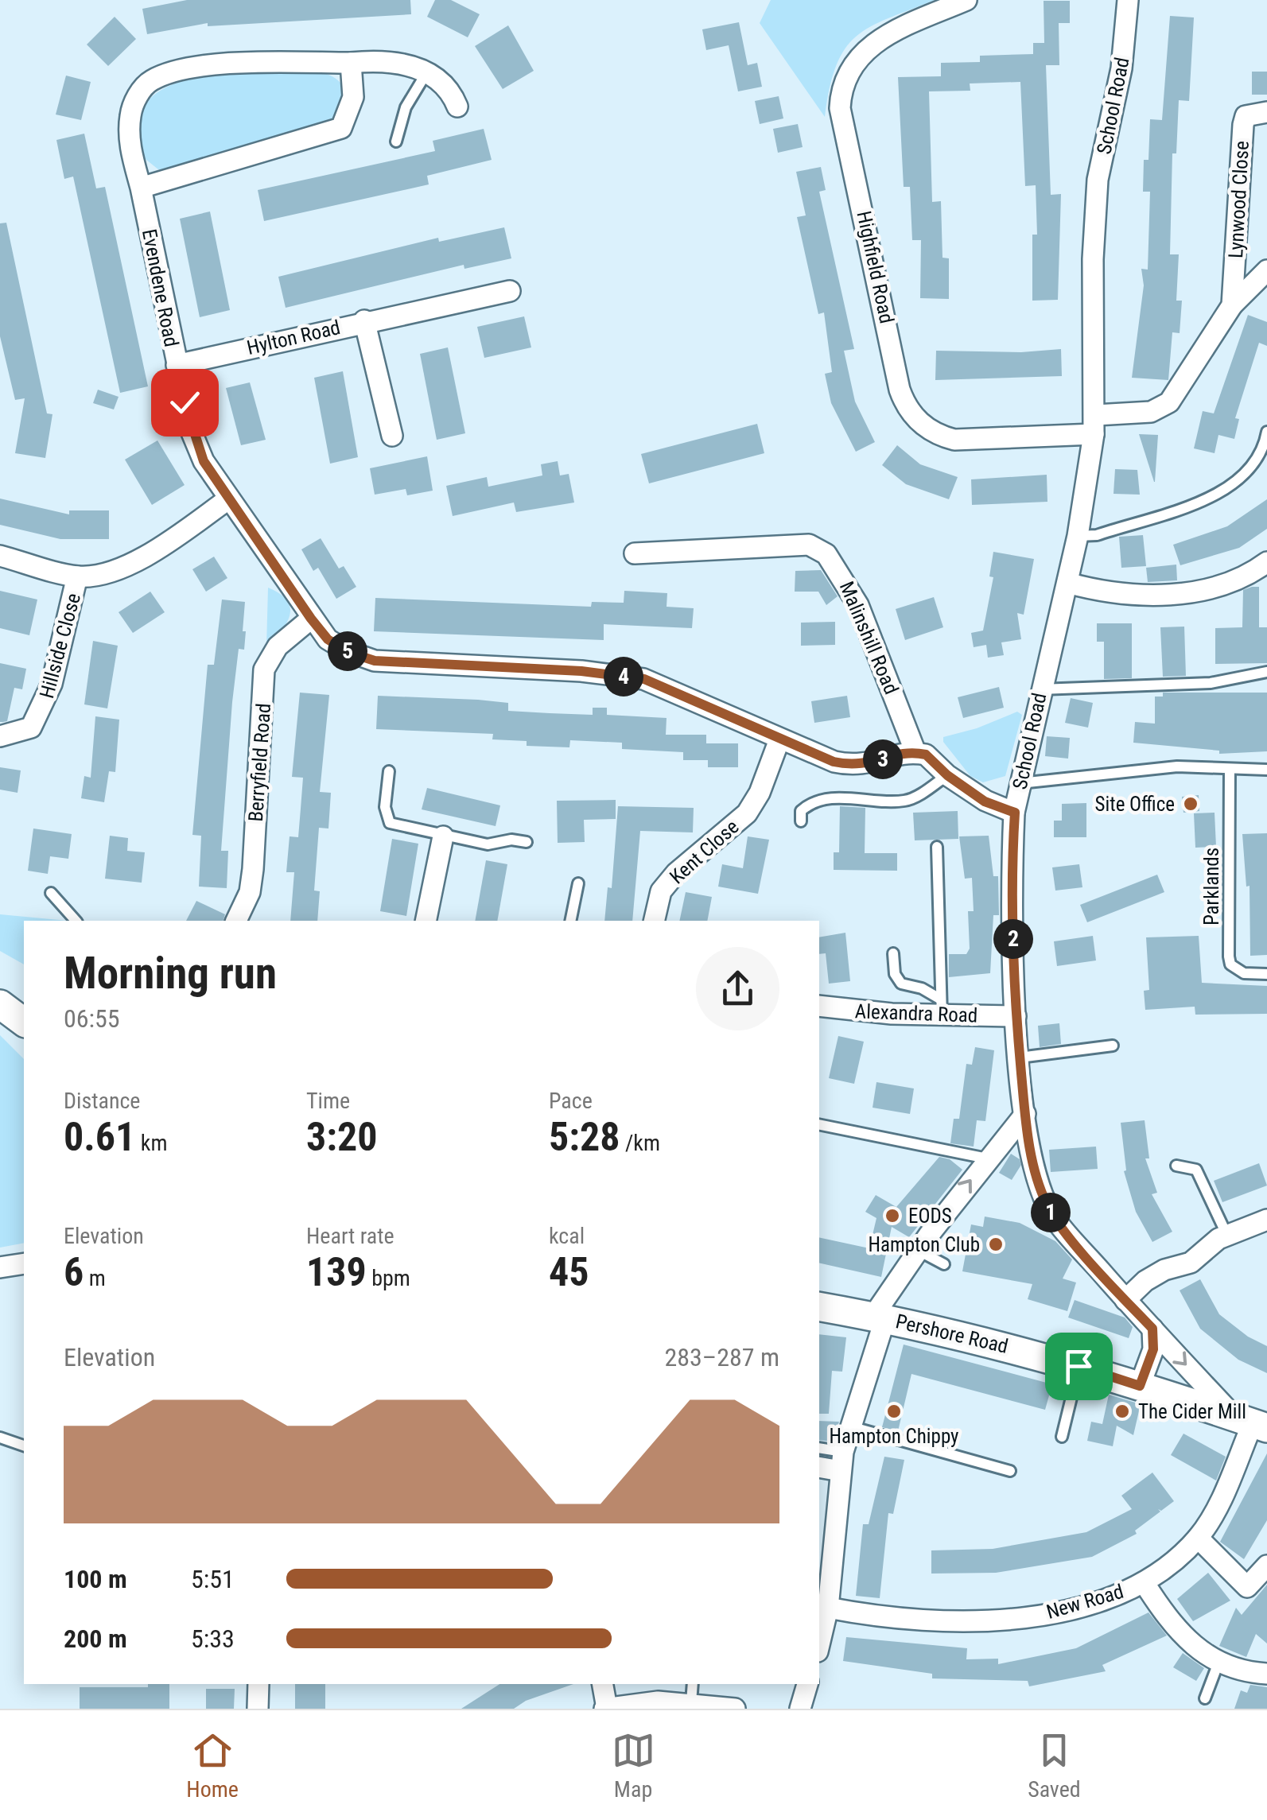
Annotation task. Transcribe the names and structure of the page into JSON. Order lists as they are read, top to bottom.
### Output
{
  "streets": {
    "main road": ["Pershore Road"],
    "street": [
      "School Road",
      "Lynwood Close",
      "Highfield Road",
      "Evendene Road",
      "Hylton Road",
      "Malinshill Road",
      "Hillside Close",
      "Berryfield Road",
      "Kent Close",
      "Alexandra Road",
      "New Road"
    ],
    "lane": ["Parklands"]
  },
  "crossings": [
    ["School Road", "Lynwood Close"],
    ["School Road", "Highfield Road"],
    ["School Road", "Alexandra Road"],
    ["School Road", "Pershore Road"],
    ["School Road", "New Road"],
    ["Lynwood Close", "Highfield Road"],
    ["Evendene Road", "Hylton Road"],
    ["Evendene Road", "Malinshill Road"],
    ["Evendene Road", "Berryfield Road"],
    ["Evendene Road", "Kent Close"],
    ["Pershore Road", "New Road"]
  ],
  "places": [
    "Site Office",
    "EODS",
    "Hampton Club",
    "Hampton Chippy",
    "The Cider Mill"
  ],
  "page": {
    "pins": [
      "5",
      "4",
      "3",
      "2",
      "1"
    ],
    "heading": ["Morning run", "06:55"],
    "stats": [
      ["Distance", "0.61 km"],
      ["Time", "3:20"],
      ["Pace", "5:28 /km"],
      ["Elevation", "6 m"],
      ["Heart rate", "139 bpm"],
      ["kcal", "45"]
    ],
    "chart": ["Elevation", "283–287 m"],
    "list": [
      {
        "name": "100 m",
        "note": "5:51"
      },
      {
        "name": "200 m",
        "note": "5:33"
      }
    ],
    "tabs": ["Home", "Map", "Saved"]
  }
}
